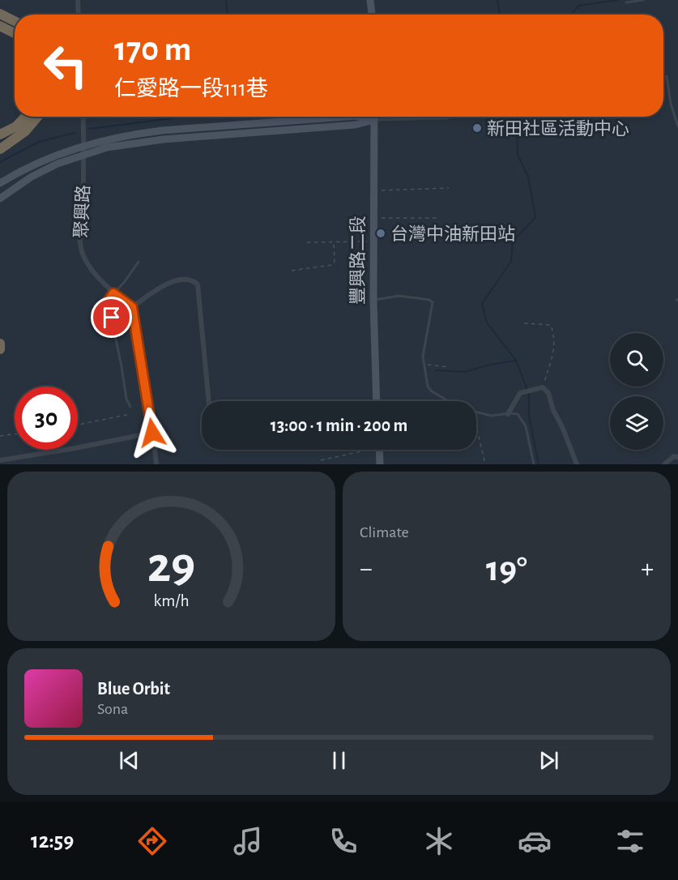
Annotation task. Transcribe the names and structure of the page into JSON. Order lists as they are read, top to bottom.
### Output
{
  "streets": {
    "street": ["聚興路", "豐興路二段"]
  },
  "places": ["新田社區活動中心", "台灣中油新田站"],
  "page": {
    "turn": ["170 m", "仁愛路一段111巷"],
    "limit": "30",
    "trip": "13:00 · 1 min · 200 m",
    "tile": "Climate",
    "heat": ["−", "19°", "+"],
    "song": ["Blue Orbit", "Sona"],
    "tabs": "12:59",
    "gauge": ["29", "km/h"]
  }
}
